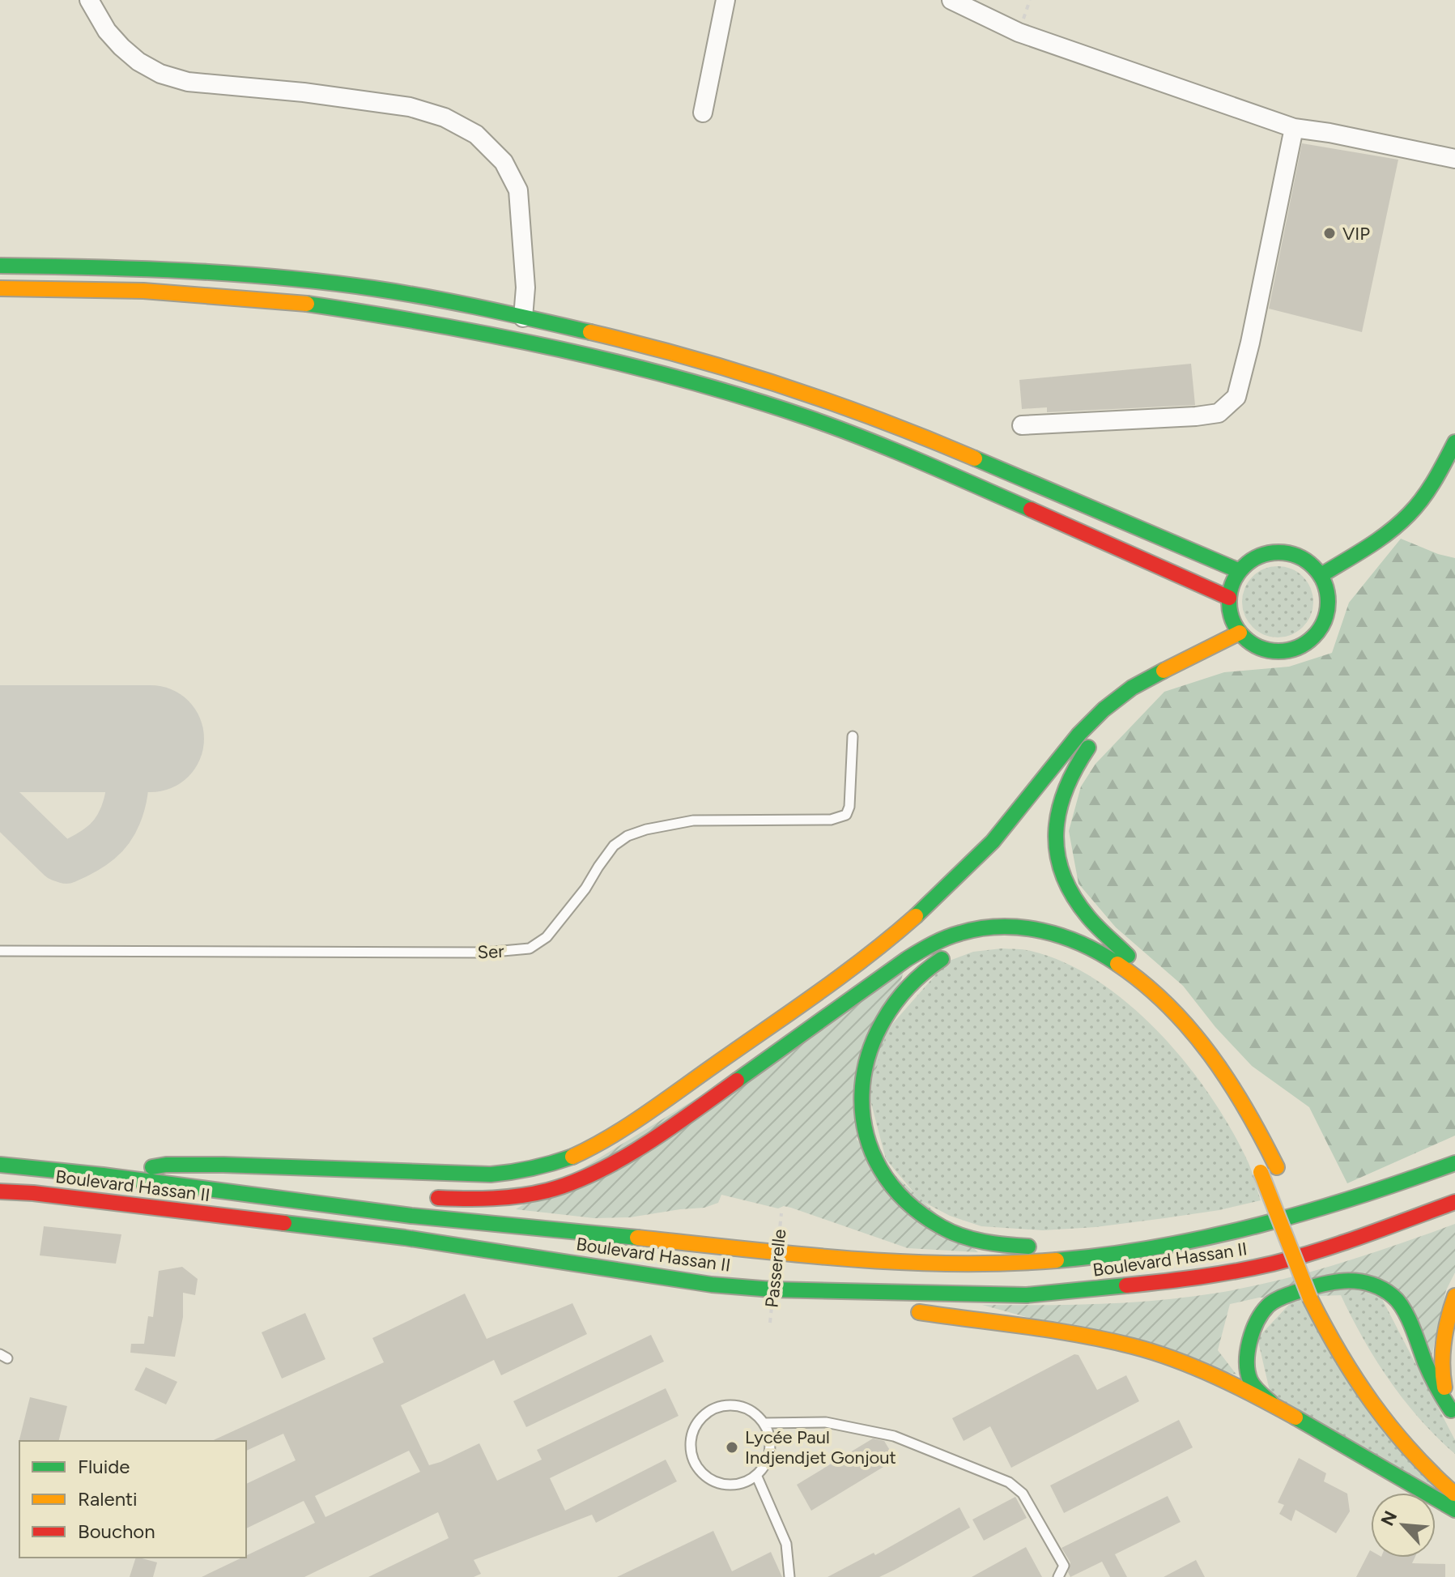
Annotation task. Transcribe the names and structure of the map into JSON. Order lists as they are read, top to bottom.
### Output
{
  "streets": {
    "main road": ["Boulevard Hassan II"],
    "lane": ["Ser"],
    "path": ["Passerelle"]
  },
  "places": ["VIP", "Lycée Paul Indjendjet Gonjout"],
  "legend": ["Fluide", "Ralenti", "Bouchon"],
  "north": "top left"
}
